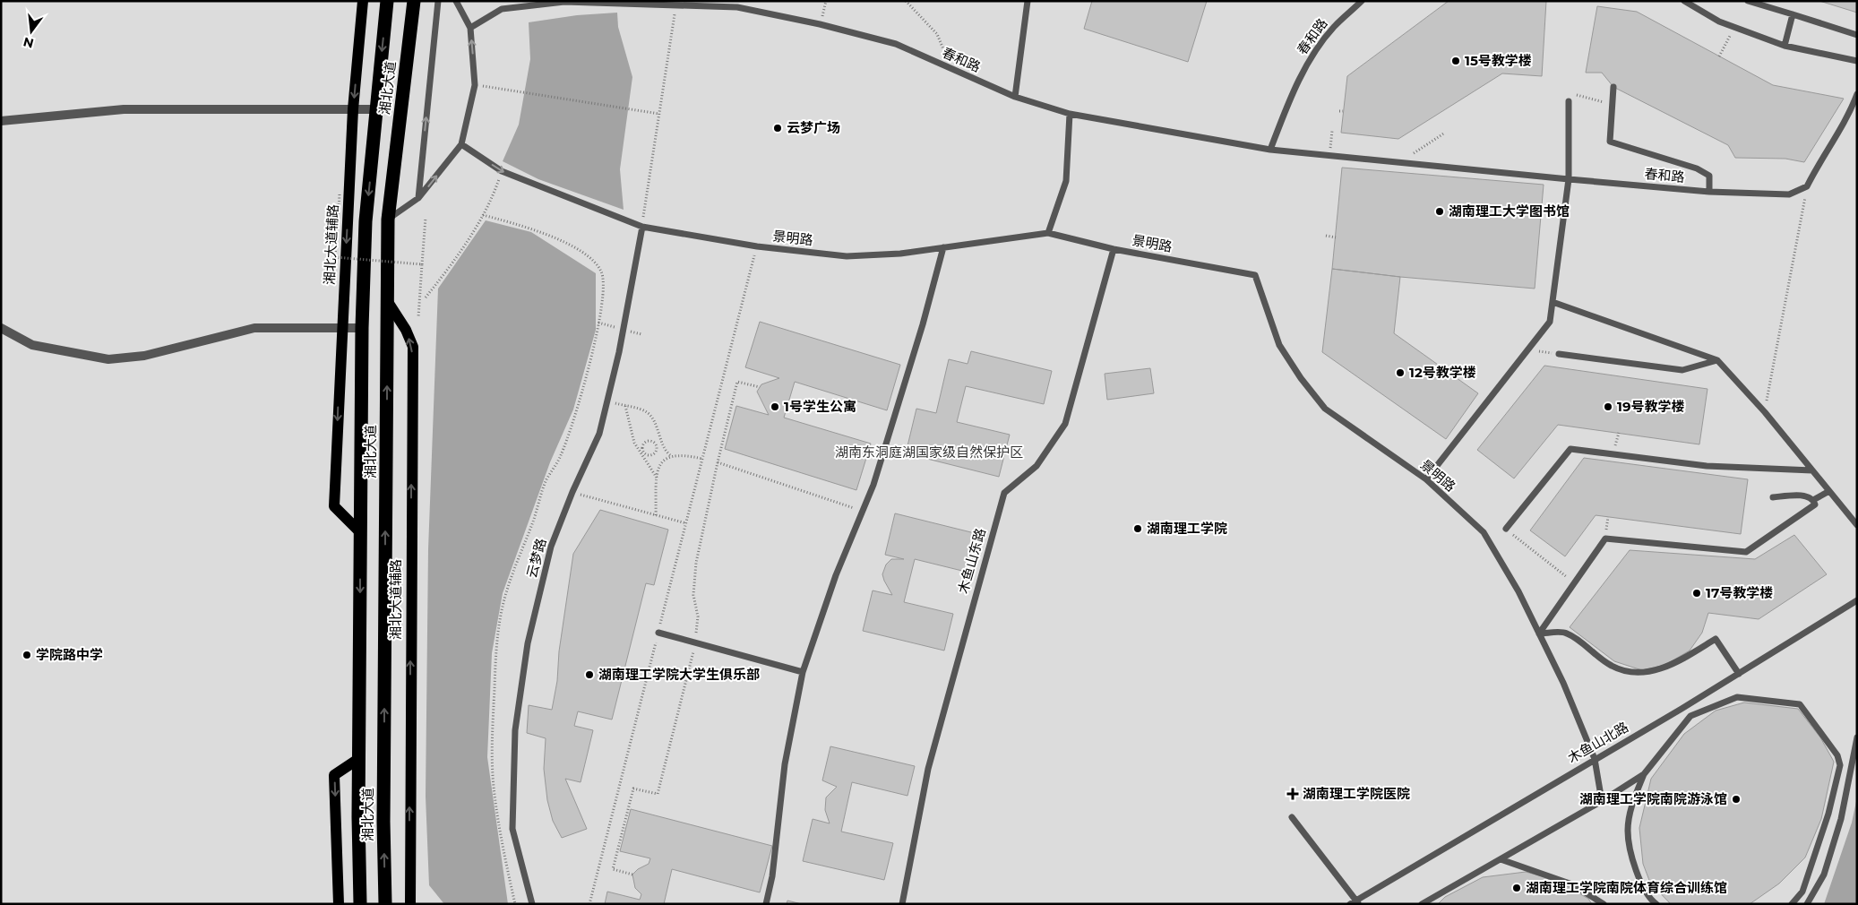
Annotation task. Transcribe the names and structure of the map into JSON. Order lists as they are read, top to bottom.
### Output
{
  "streets": {
    "highway": ["湘北大道"],
    "main road": ["湘北大道辅路"],
    "lane": [
      "春和路",
      "景明路",
      "云梦路",
      "木鱼山东路",
      "木鱼山北路"
    ]
  },
  "crossings": [
    ["湘北大道", "湘北大道辅路"],
    ["景明路", "云梦路"],
    ["景明路", "木鱼山东路"],
    ["景明路", "木鱼山北路"]
  ],
  "parks": ["湖南东洞庭湖国家级自然保护区"],
  "places": {
    "other": [
      "15号教学楼",
      "云梦广场",
      "湖南理工大学图书馆",
      "12号教学楼",
      "1号学生公寓",
      "19号教学楼",
      "湖南理工学院",
      "17号教学楼",
      "学院路中学",
      "湖南理工学院大学生俱乐部",
      "湖南理工学院南院游泳馆",
      "湖南理工学院南院体育综合训练馆"
    ],
    "health": ["湖南理工学院医院"]
  },
  "north": "bottom"
}
